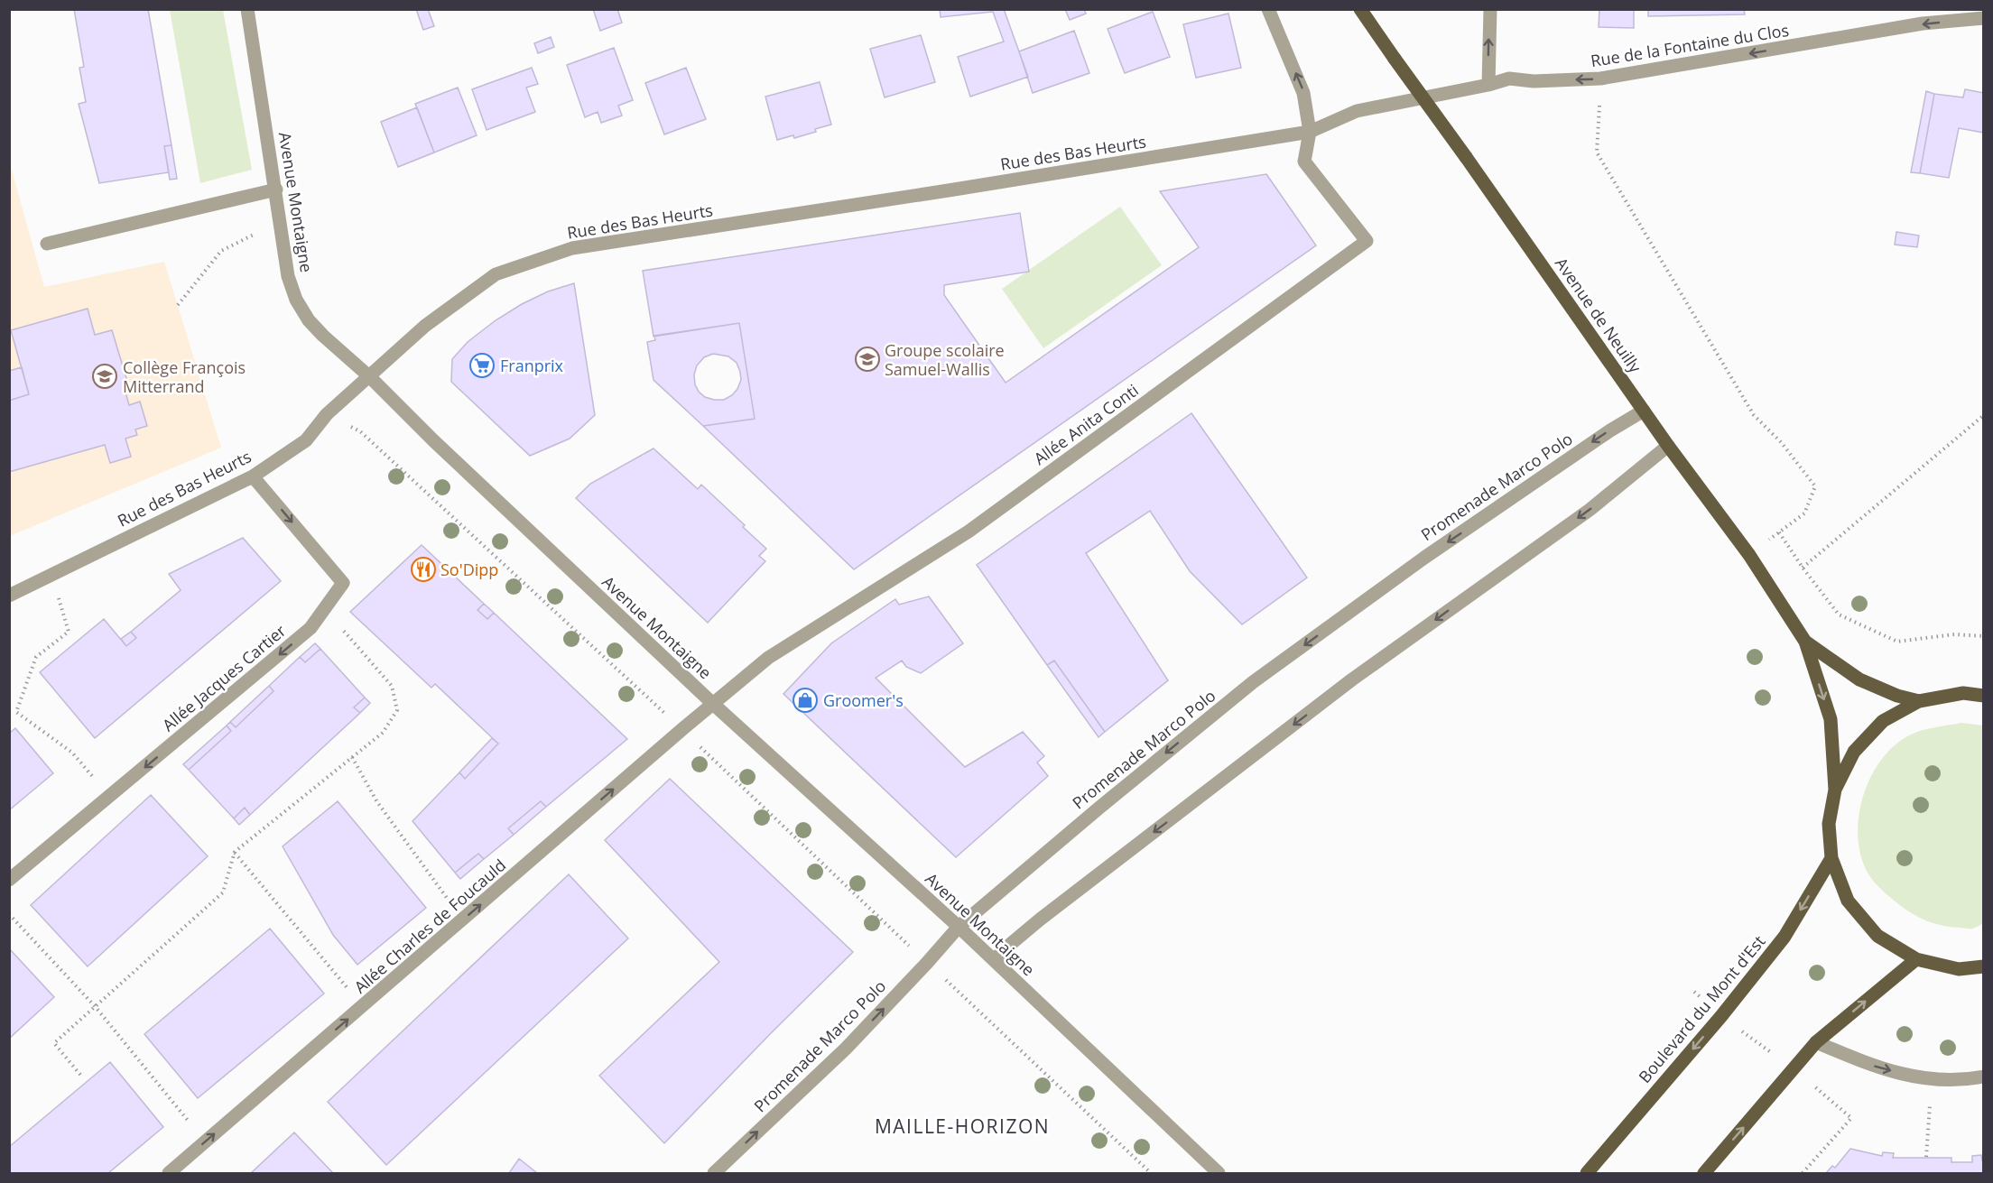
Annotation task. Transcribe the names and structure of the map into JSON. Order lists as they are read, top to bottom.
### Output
{
  "streets": {
    "main road": ["Avenue de Neuilly", "Boulevard du Mont d'Est"],
    "street": [
      "Rue de la Fontaine du Clos",
      "Rue des Bas Heurts",
      "Avenue Montaigne",
      "Allée Anita Conti",
      "Promenade Marco Polo",
      "Allée Jacques Cartier",
      "Allée Charles de Foucauld"
    ]
  },
  "crossings": [
    ["Rue de la Fontaine du Clos", "Rue des Bas Heurts"],
    ["Rue de la Fontaine du Clos", "Allée Anita Conti"],
    ["Rue des Bas Heurts", "Avenue Montaigne"],
    ["Rue des Bas Heurts", "Allée Anita Conti"],
    ["Rue des Bas Heurts", "Allée Jacques Cartier"],
    ["Avenue Montaigne", "Allée Anita Conti"],
    ["Avenue Montaigne", "Promenade Marco Polo"],
    ["Avenue Montaigne", "Allée Charles de Foucauld"],
    ["Avenue de Neuilly", "Promenade Marco Polo"],
    ["Allée Anita Conti", "Allée Charles de Foucauld"]
  ],
  "one_way": ["Rue de la Fontaine du Clos", "Allée Charles de Foucauld"],
  "districts": ["MAILLE-HORIZON"],
  "places": {
    "school or university": ["Groupe scolaire Samuel-Wallis", "Collège François Mitterrand"],
    "supermarket": ["Franprix"],
    "restaurant": ["So'Dipp"],
    "shop": ["Groomer's"]
  }
}
